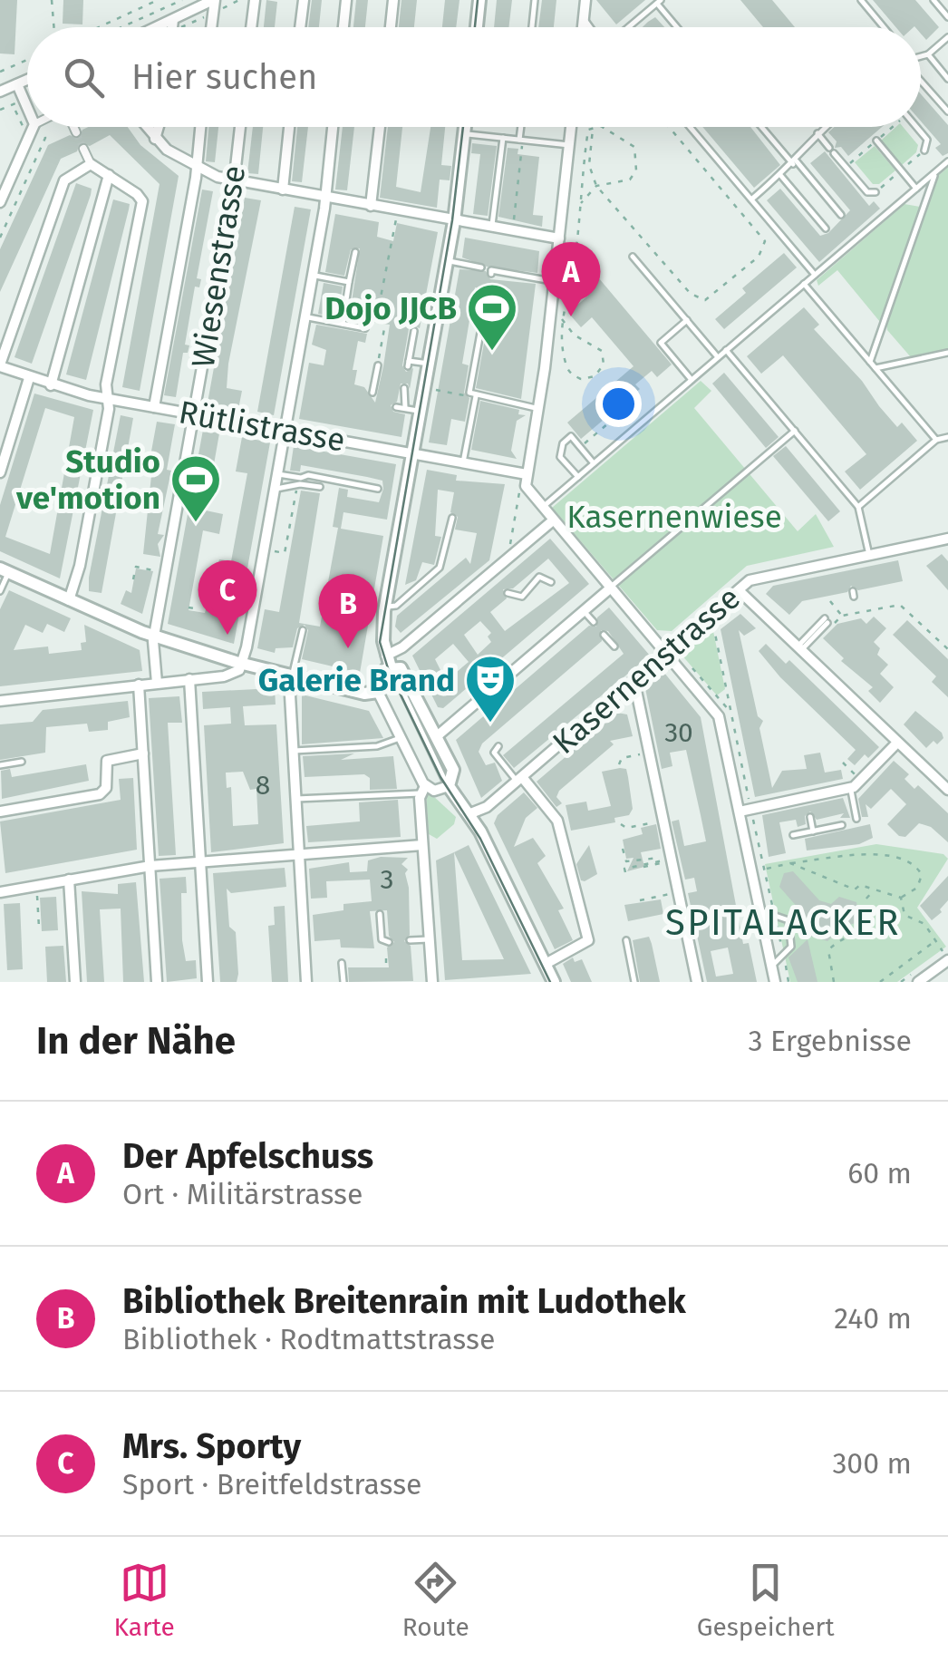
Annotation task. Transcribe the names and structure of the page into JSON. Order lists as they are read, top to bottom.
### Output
{
  "streets": {
    "street": ["Wiesenstrasse", "Rütlistrasse", "Kasernenstrasse"]
  },
  "crossings": [
    ["Wiesenstrasse", "Rütlistrasse"]
  ],
  "districts": ["SPITALACKER"],
  "parks": ["Kasernenwiese"],
  "places": {
    "sports": ["Dojo JJCB", "Studio ve'motion"],
    "theatre": ["Galerie Brand"]
  },
  "house_numbers": ["30", "8", "3"],
  "page": {
    "search": "Hier suchen",
    "pins": ["A", "C", "B"],
    "heading": ["In der Nähe", "3 Ergebnisse"],
    "list": [
      {
        "mark": "A",
        "name": "Der Apfelschuss",
        "note": "Ort · Militärstrasse",
        "value": "60 m"
      },
      {
        "mark": "B",
        "name": "Bibliothek Breitenrain mit Ludothek",
        "note": "Bibliothek · Rodtmattstrasse",
        "value": "240 m"
      },
      {
        "mark": "C",
        "name": "Mrs. Sporty",
        "note": "Sport · Breitfeldstrasse",
        "value": "300 m"
      }
    ],
    "nav": ["Karte", "Route", "Gespeichert"]
  }
}
